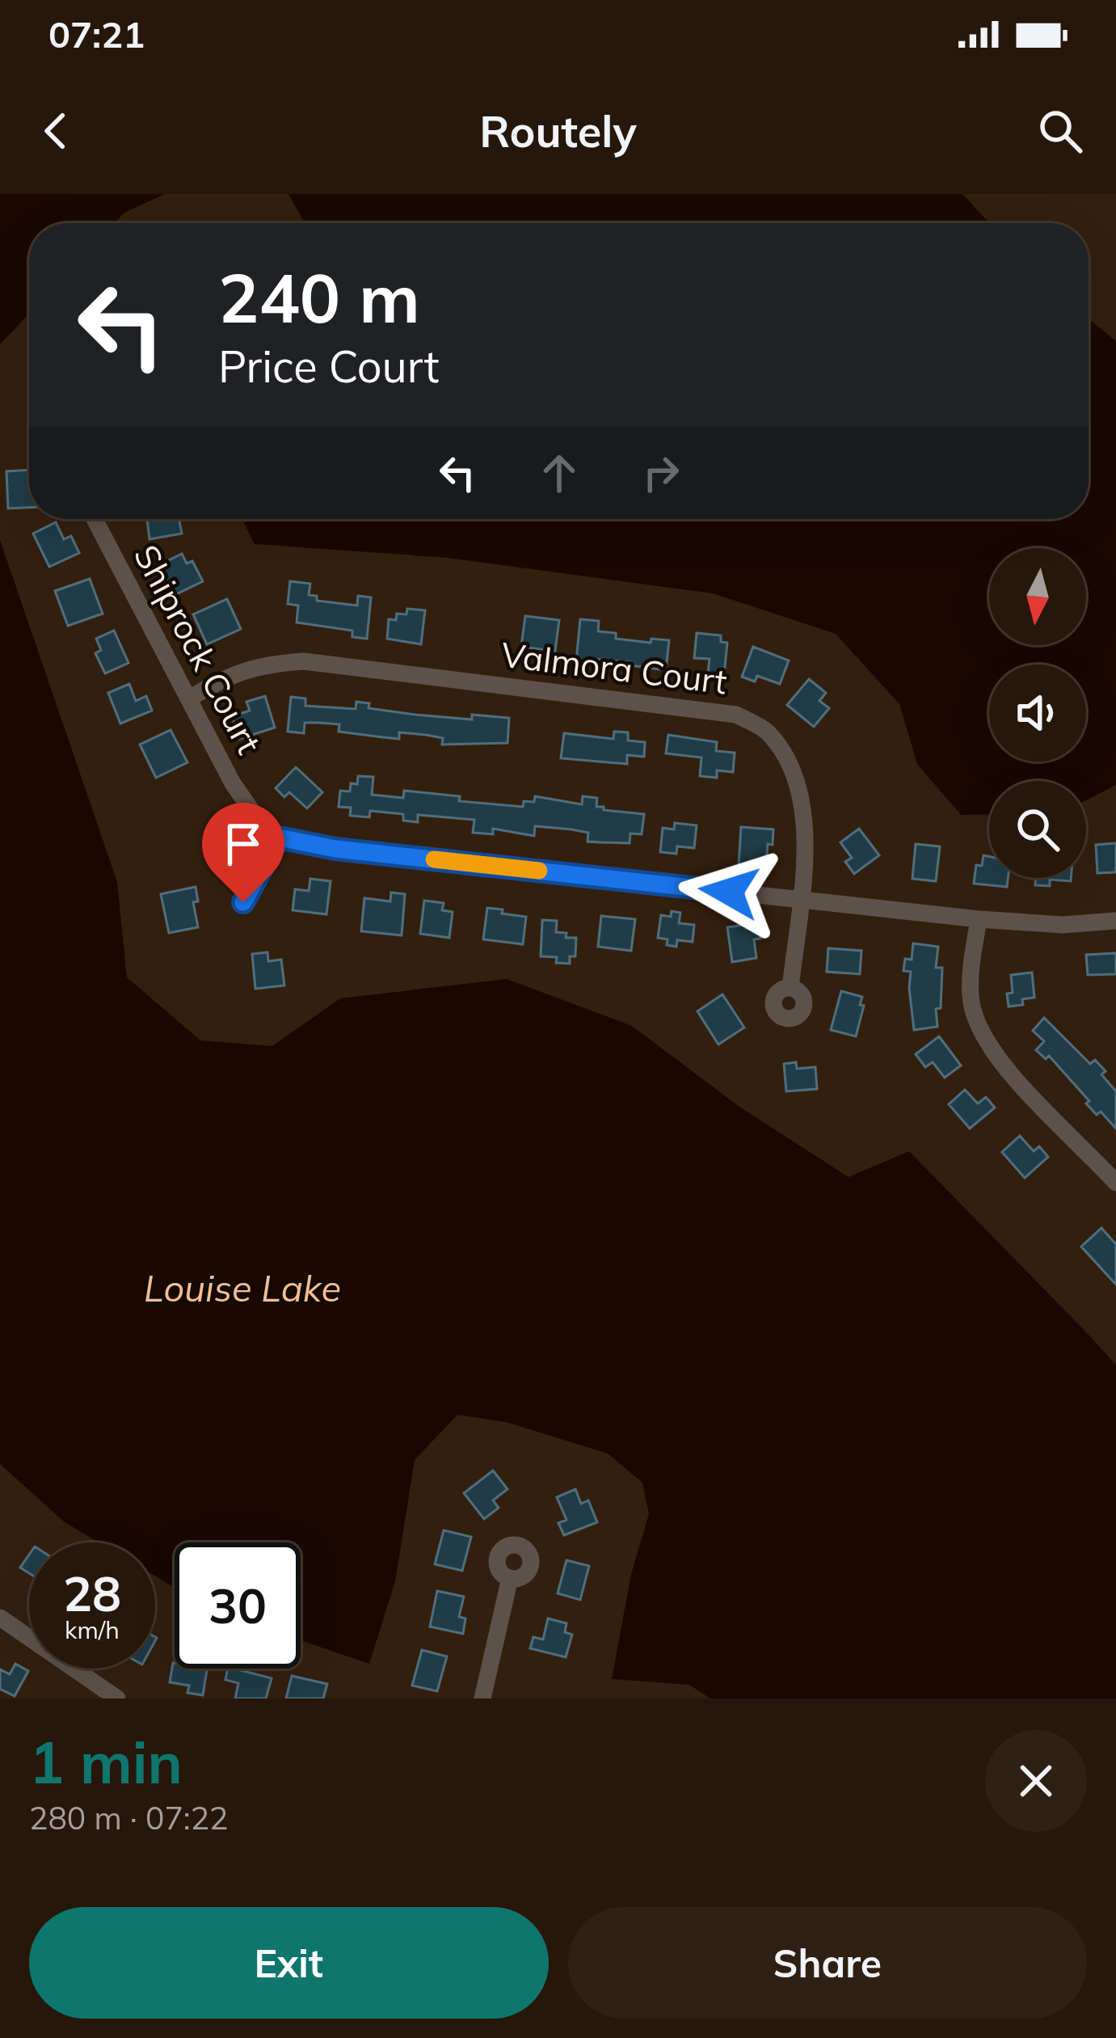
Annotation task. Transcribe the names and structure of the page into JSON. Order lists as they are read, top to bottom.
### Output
{
  "streets": {
    "street": ["Shiprock Court", "Valmora Court"]
  },
  "crossings": [
    ["Shiprock Court", "Valmora Court"]
  ],
  "water": ["Louise Lake"],
  "north": "bottom",
  "page": {
    "status": "07:21",
    "header": "Routely",
    "turn": ["240 m", "Price Court"],
    "speed": "28 km/h",
    "limit": "30",
    "heading": ["1 min", "280 m · 07:22"],
    "buttons": ["Exit", "Share"]
  }
}
